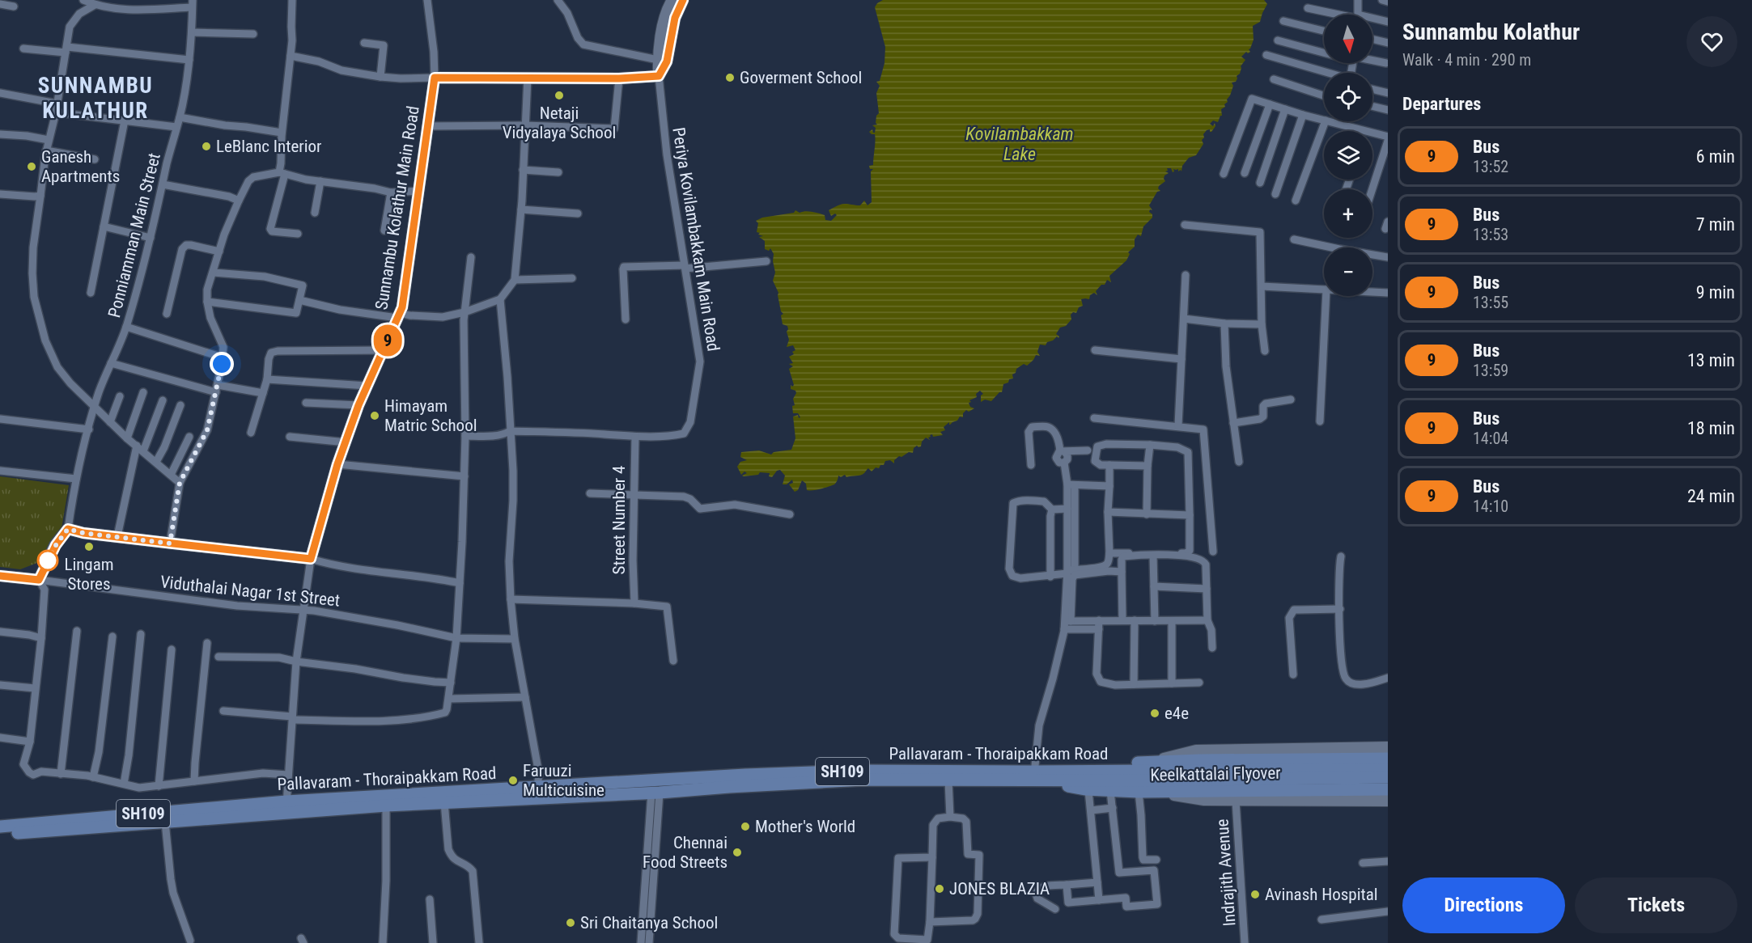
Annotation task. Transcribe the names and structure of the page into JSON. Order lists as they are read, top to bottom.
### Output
{
  "streets": {
    "main road": ["Pallavaram - Thoraipakkam Road", "SH109", "Keelkattalai Flyover"],
    "street": [
      "Sunnambu Kolathur Main Road",
      "Ponniamman Main Street",
      "Periya Kovilambakkam Main Road",
      "Street Number 4",
      "Viduthalai Nagar 1st Street",
      "Indrajith Avenue"
    ]
  },
  "crossings": [
    ["Periya Kovilambakkam Main Road", "Street Number 4"],
    ["Pallavaram - Thoraipakkam Road", "Keelkattalai Flyover"]
  ],
  "districts": ["SUNNAMBU KULATHUR"],
  "water": ["Kovilambakkam Lake"],
  "places": [
    "Goverment School",
    "Netaji Vidyalaya School",
    "LeBlanc Interior",
    "Ganesh Apartments",
    "Himayam Matric School",
    "Lingam Stores",
    "e4e",
    "Faruuzi Multicuisine",
    "Mother's World",
    "Chennai Food Streets",
    "JONES BLAZIA",
    "Avinash Hospital",
    "Sri Chaitanya School"
  ],
  "lines": ["bus line 9"],
  "north": "bottom",
  "page": {
    "on_map": "9",
    "heading": [
      ["Sunnambu Kolathur", "Walk · 4 min · 290 m"],
      "Departures"
    ],
    "map_buttons": ["+", "−"],
    "list": [
      {
        "mark": "9",
        "name": "Bus",
        "note": "13:52",
        "value": "6 min"
      },
      {
        "mark": "9",
        "name": "Bus",
        "note": "13:53",
        "value": "7 min"
      },
      {
        "mark": "9",
        "name": "Bus",
        "note": "13:55",
        "value": "9 min"
      },
      {
        "mark": "9",
        "name": "Bus",
        "note": "13:59",
        "value": "13 min"
      },
      {
        "mark": "9",
        "name": "Bus",
        "note": "14:04",
        "value": "18 min"
      },
      {
        "mark": "9",
        "name": "Bus",
        "note": "14:10",
        "value": "24 min"
      }
    ],
    "buttons": ["Directions", "Tickets"]
  }
}
